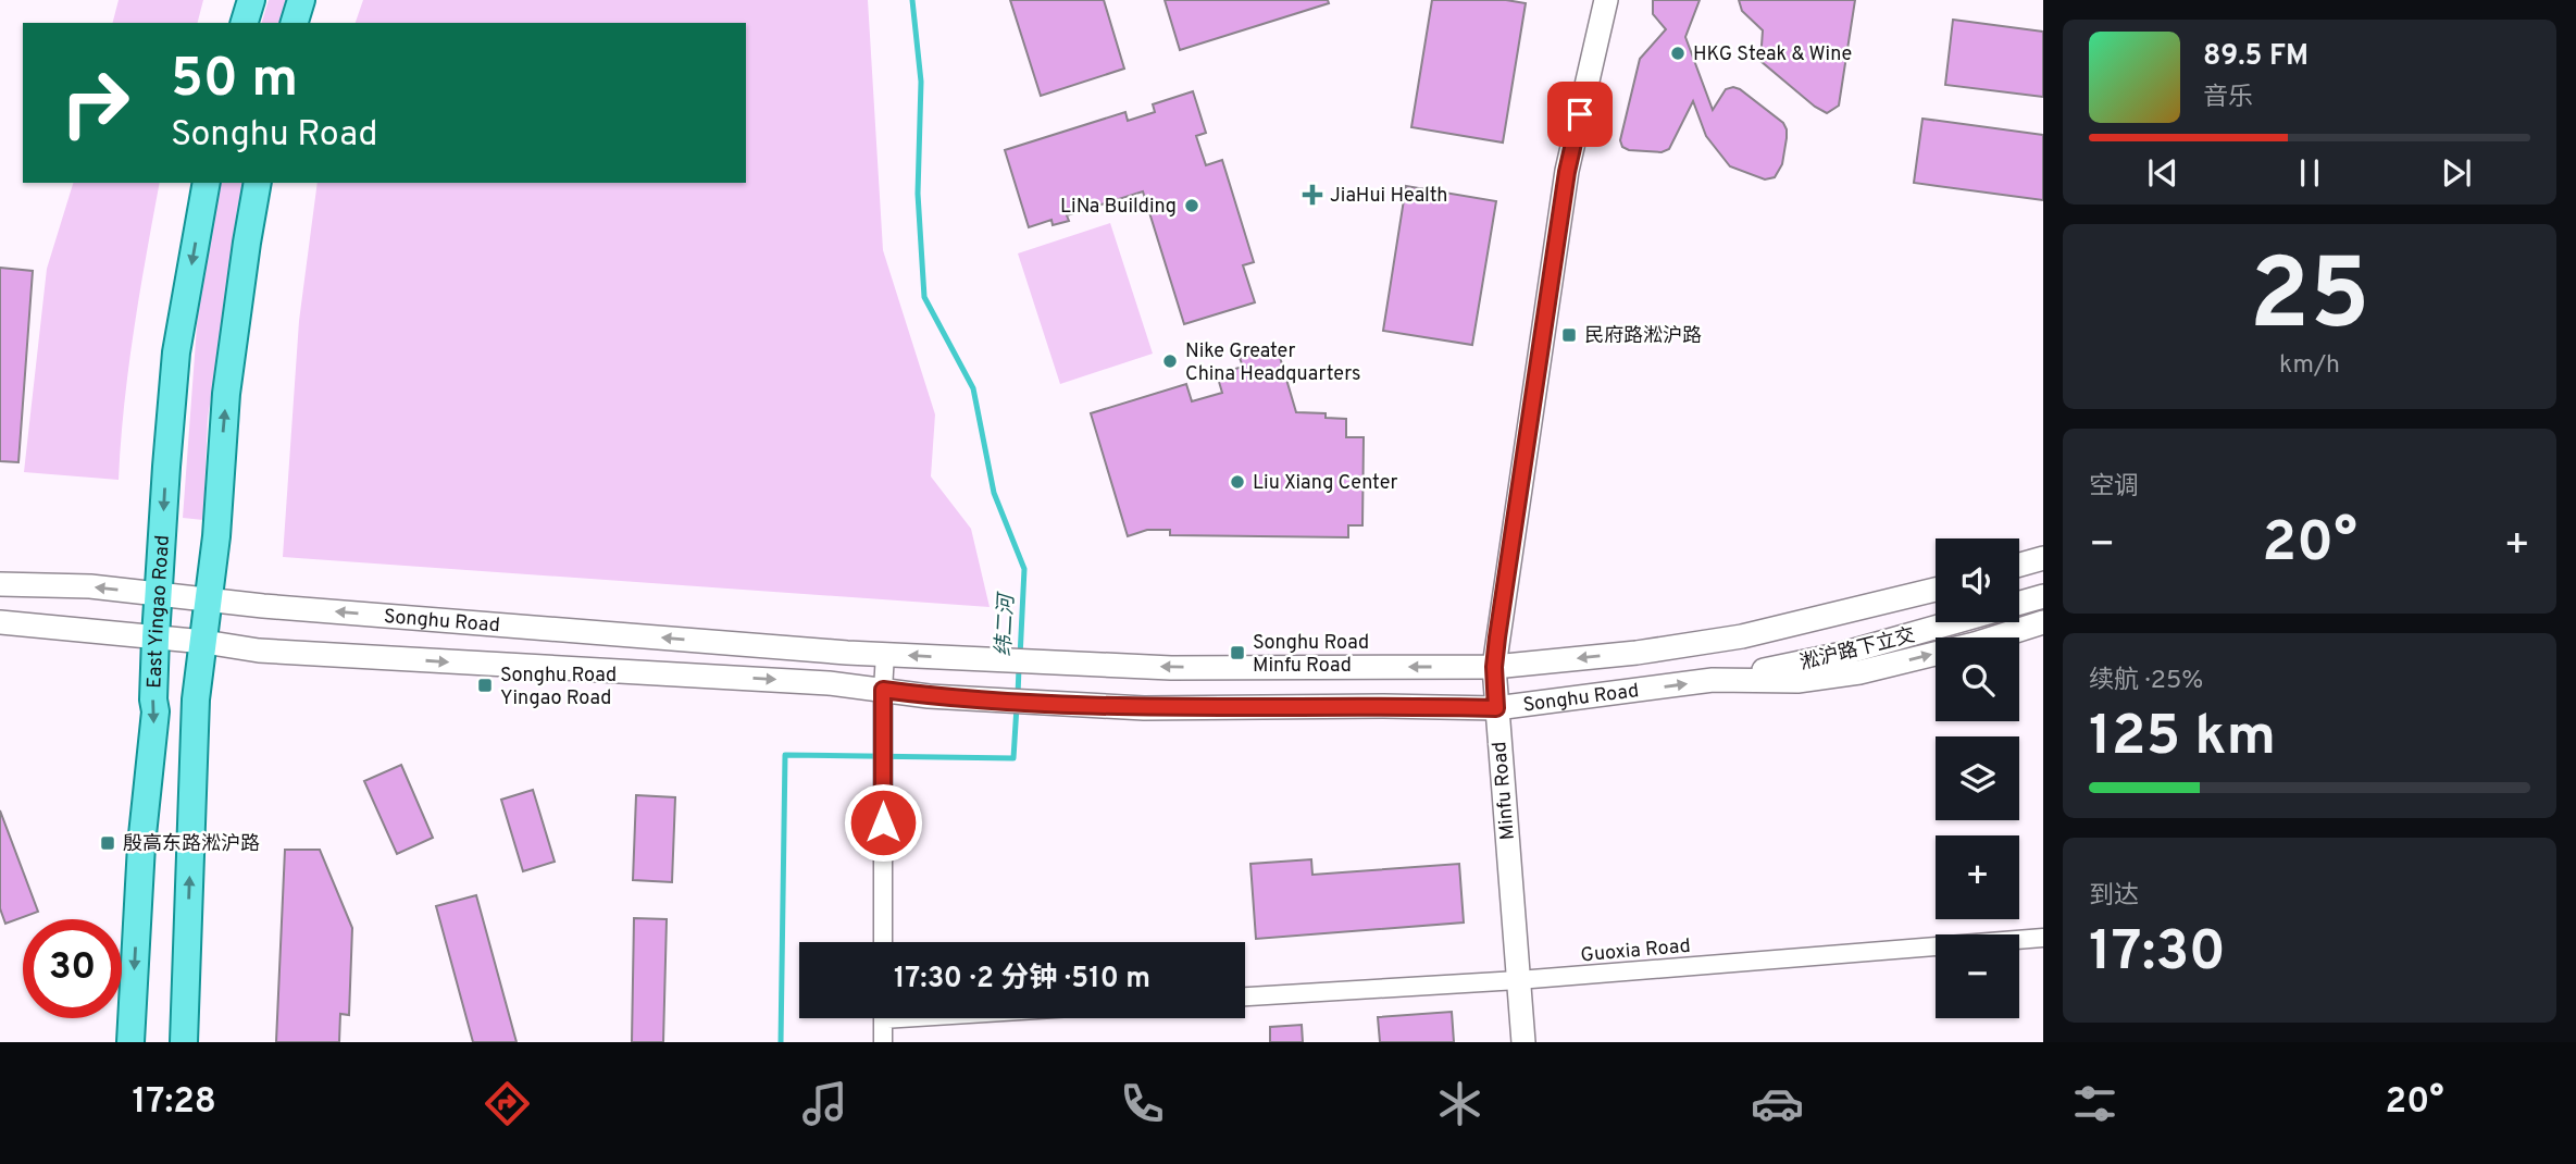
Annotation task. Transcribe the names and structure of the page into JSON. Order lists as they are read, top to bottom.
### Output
{
  "streets": {
    "main road": [
      "East Yingao Road",
      "Songhu Road",
      "淞沪路下立交",
      "Minfu Road"
    ],
    "street": ["Guoxia Road"]
  },
  "crossings": [
    ["East Yingao Road", "Songhu Road"],
    ["Songhu Road", "淞沪路下立交"],
    ["Songhu Road", "Minfu Road"],
    ["Minfu Road", "Guoxia Road"]
  ],
  "water": ["纬二河"],
  "places": {
    "other": [
      "HKG Steak & Wine",
      "LiNa Building",
      "Nike Greater China Headquarters",
      "Liu Xiang Center"
    ],
    "health": ["JiaHui Health"],
    "transit": [
      "民府路淞沪路",
      "Songhu Road Minfu Road",
      "Songhu Road Yingao Road",
      "殷高东路淞沪路"
    ]
  },
  "page": {
    "turn": ["50 m", "Songhu Road"],
    "song": ["89.5 FM", "音乐"],
    "tile": [
      ["25", "km/h"],
      "空调",
      ["续航 · 25%", "125 km"],
      ["到达", "17:30"]
    ],
    "heat": ["−", "20°", "+"],
    "map_buttons": ["+", "−"],
    "limit": "30",
    "trip": "17:30 · 2 分钟 · 510 m",
    "tabs": ["17:28", "20°"]
  }
}
